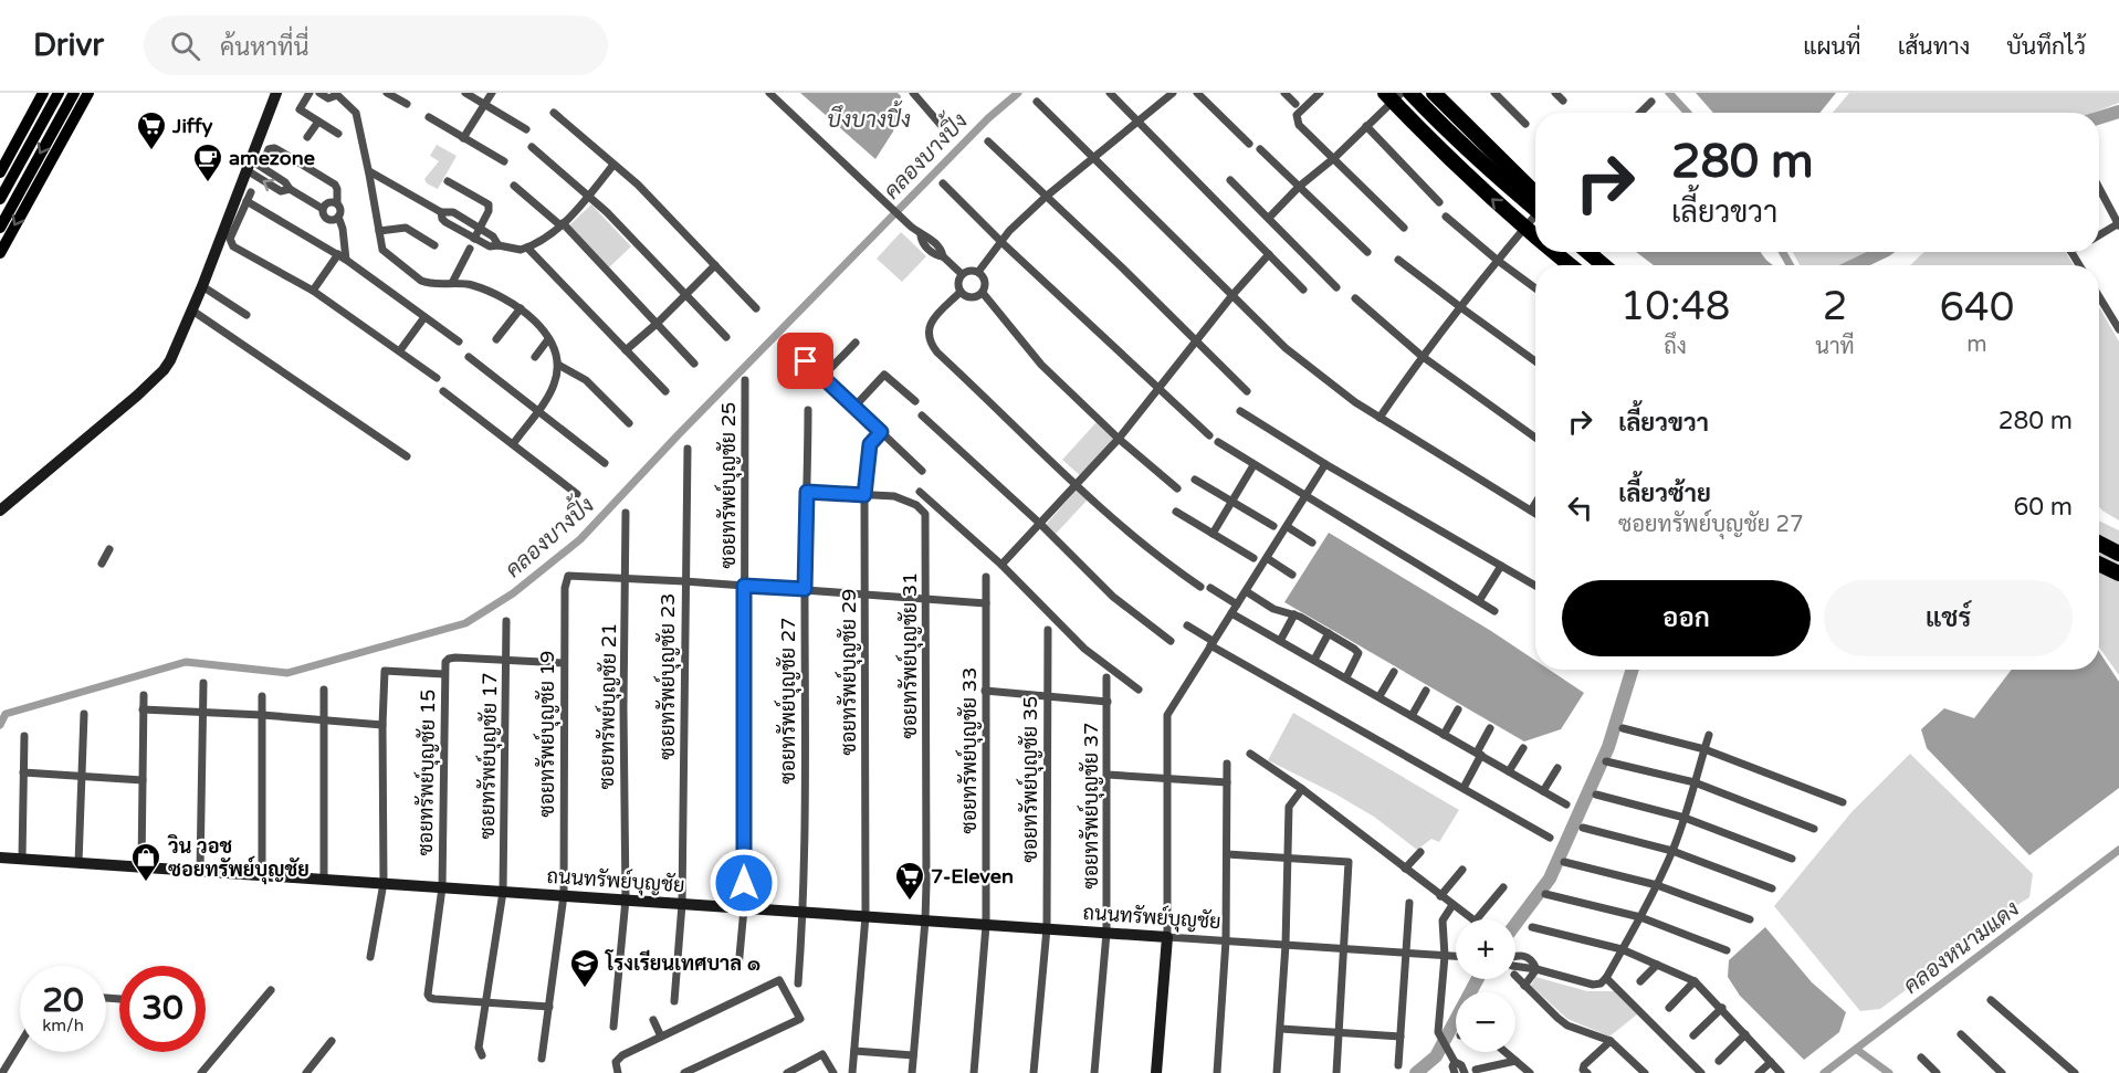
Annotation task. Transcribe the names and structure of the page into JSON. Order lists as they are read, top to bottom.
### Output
{
  "streets": {
    "street": [
      "ซอยทรัพย์บุญชัย 25",
      "ซอยทรัพย์บุญชัย 31",
      "ซอยทรัพย์บุญชัย 29",
      "ซอยทรัพย์บุญชัย 23",
      "ซอยทรัพย์บุญชัย 27",
      "ซอยทรัพย์บุญชัย 21",
      "ซอยทรัพย์บุญชัย 19",
      "ซอยทรัพย์บุญชัย 33",
      "ซอยทรัพย์บุญชัย 17",
      "ซอยทรัพย์บุญชัย 15",
      "ซอยทรัพย์บุญชัย 35",
      "ซอยทรัพย์บุญชัย 37",
      "ถนนทรัพย์บุญชัย"
    ]
  },
  "crossings": [
    ["ซอยทรัพย์บุญชัย 25", "ถนนทรัพย์บุญชัย"],
    ["ซอยทรัพย์บุญชัย 31", "ซอยทรัพย์บุญชัย 29"],
    ["ซอยทรัพย์บุญชัย 31", "ซอยทรัพย์บุญชัย 27"],
    ["ซอยทรัพย์บุญชัย 31", "ถนนทรัพย์บุญชัย"],
    ["ซอยทรัพย์บุญชัย 29", "ถนนทรัพย์บุญชัย"],
    ["ซอยทรัพย์บุญชัย 23", "ถนนทรัพย์บุญชัย"],
    ["ซอยทรัพย์บุญชัย 27", "ถนนทรัพย์บุญชัย"],
    ["ซอยทรัพย์บุญชัย 21", "ซอยทรัพย์บุญชัย 19"],
    ["ซอยทรัพย์บุญชัย 21", "ถนนทรัพย์บุญชัย"],
    ["ซอยทรัพย์บุญชัย 19", "ถนนทรัพย์บุญชัย"],
    ["ซอยทรัพย์บุญชัย 33", "ถนนทรัพย์บุญชัย"],
    ["ซอยทรัพย์บุญชัย 17", "ซอยทรัพย์บุญชัย 15"],
    ["ซอยทรัพย์บุญชัย 17", "ถนนทรัพย์บุญชัย"],
    ["ซอยทรัพย์บุญชัย 15", "ถนนทรัพย์บุญชัย"],
    ["ซอยทรัพย์บุญชัย 35", "ถนนทรัพย์บุญชัย"],
    ["ซอยทรัพย์บุญชัย 37", "ถนนทรัพย์บุญชัย"]
  ],
  "water": ["บึงบางปิ้ง", "คลองบางปิ้ง", "คลองหนามแดง"],
  "places": {
    "supermarket": ["Jiffy", "7-Eleven"],
    "cafe": ["amezone"],
    "shop": ["วิน วอช ซอยทรัพย์บุญชัย"],
    "school or university": ["โรงเรียนเทศบาล ๑"]
  },
  "page": {
    "header": "Drivr",
    "search": "ค้นหาที่นี่",
    "nav": ["แผนที่", "เส้นทาง", "บันทึกไว้"],
    "turn": ["280 m", "เลี้ยวขวา"],
    "eta": [
      "10:48",
      "ถึง",
      "2",
      "นาที",
      "640",
      "m"
    ],
    "list": [
      {
        "name": "เลี้ยวขวา",
        "value": "280 m"
      },
      {
        "name": "เลี้ยวซ้าย",
        "note": "ซอยทรัพย์บุญชัย 27",
        "value": "60 m"
      }
    ],
    "buttons": ["ออก", "แชร์"],
    "map_buttons": ["+", "−"],
    "speed": "20 km/h",
    "limit": "30"
  }
}
